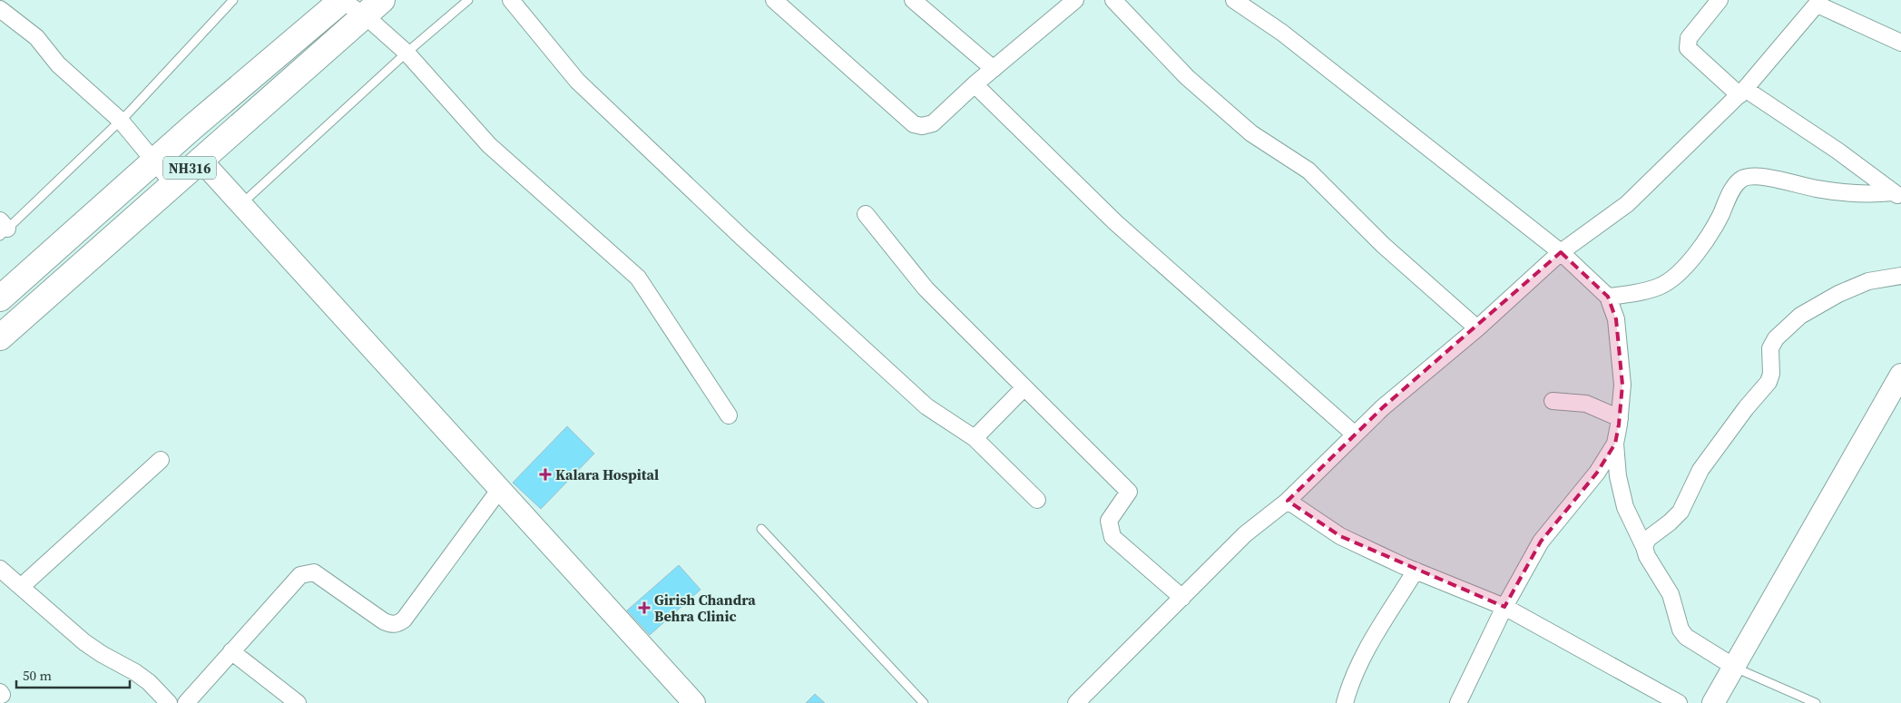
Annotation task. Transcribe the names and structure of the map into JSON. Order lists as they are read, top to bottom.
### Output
{
  "streets": {
    "highway": ["NH316"]
  },
  "places": {
    "health": ["Kalara Hospital", "Girish Chandra Behra Clinic"]
  },
  "scale_bar": "50 m"
}
